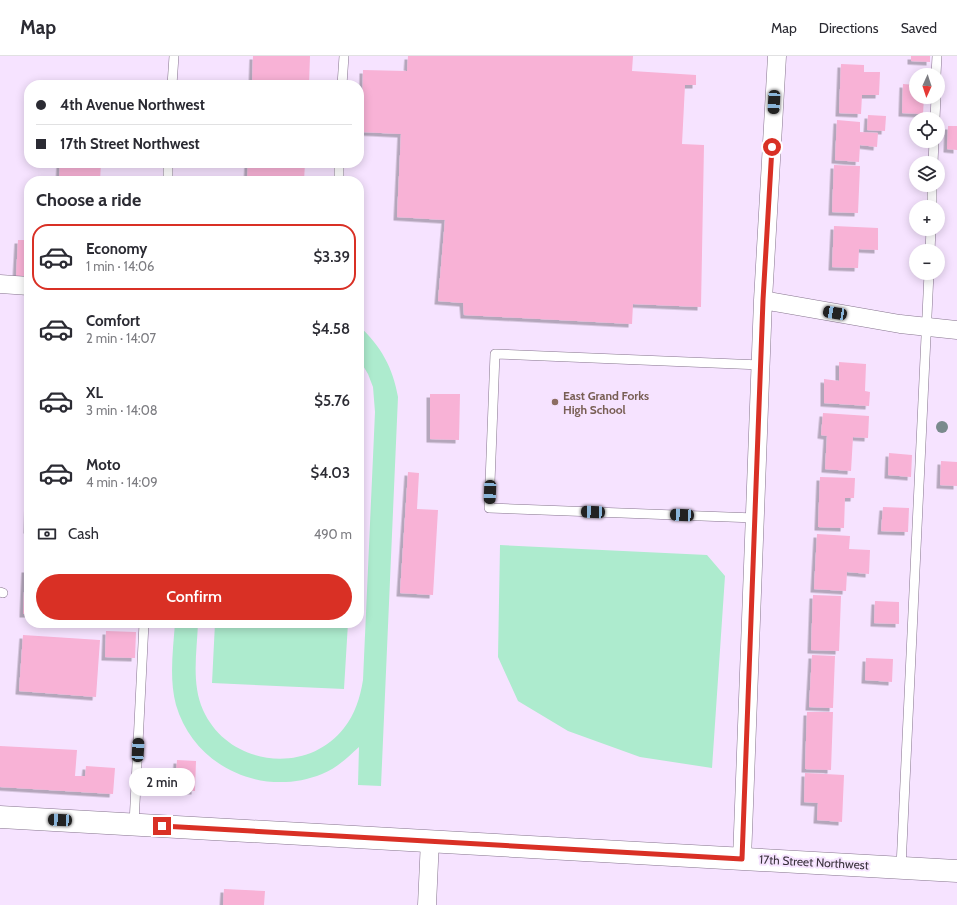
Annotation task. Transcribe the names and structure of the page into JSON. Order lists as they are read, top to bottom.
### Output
{
  "streets": {
    "street": ["17th Street Northwest"]
  },
  "places": ["East Grand Forks High School"],
  "north": "bottom",
  "page": {
    "header": "Map",
    "nav": ["Map", "Directions", "Saved"],
    "map_buttons": ["+", "−"],
    "banner": ["4th Avenue Northwest", "17th Street Northwest"],
    "heading": "Choose a ride",
    "list": [
      {
        "name": "Economy",
        "note": "1 min · 14:06",
        "value": "$3.39"
      },
      {
        "name": "Comfort",
        "note": "2 min · 14:07",
        "value": "$4.58"
      },
      {
        "name": "XL",
        "note": "3 min · 14:08",
        "value": "$5.76"
      },
      {
        "name": "Moto",
        "note": "4 min · 14:09",
        "value": "$4.03"
      }
    ],
    "pay": ["Cash", "490 m"],
    "buttons": "Confirm",
    "bubble": "2 min"
  }
}
